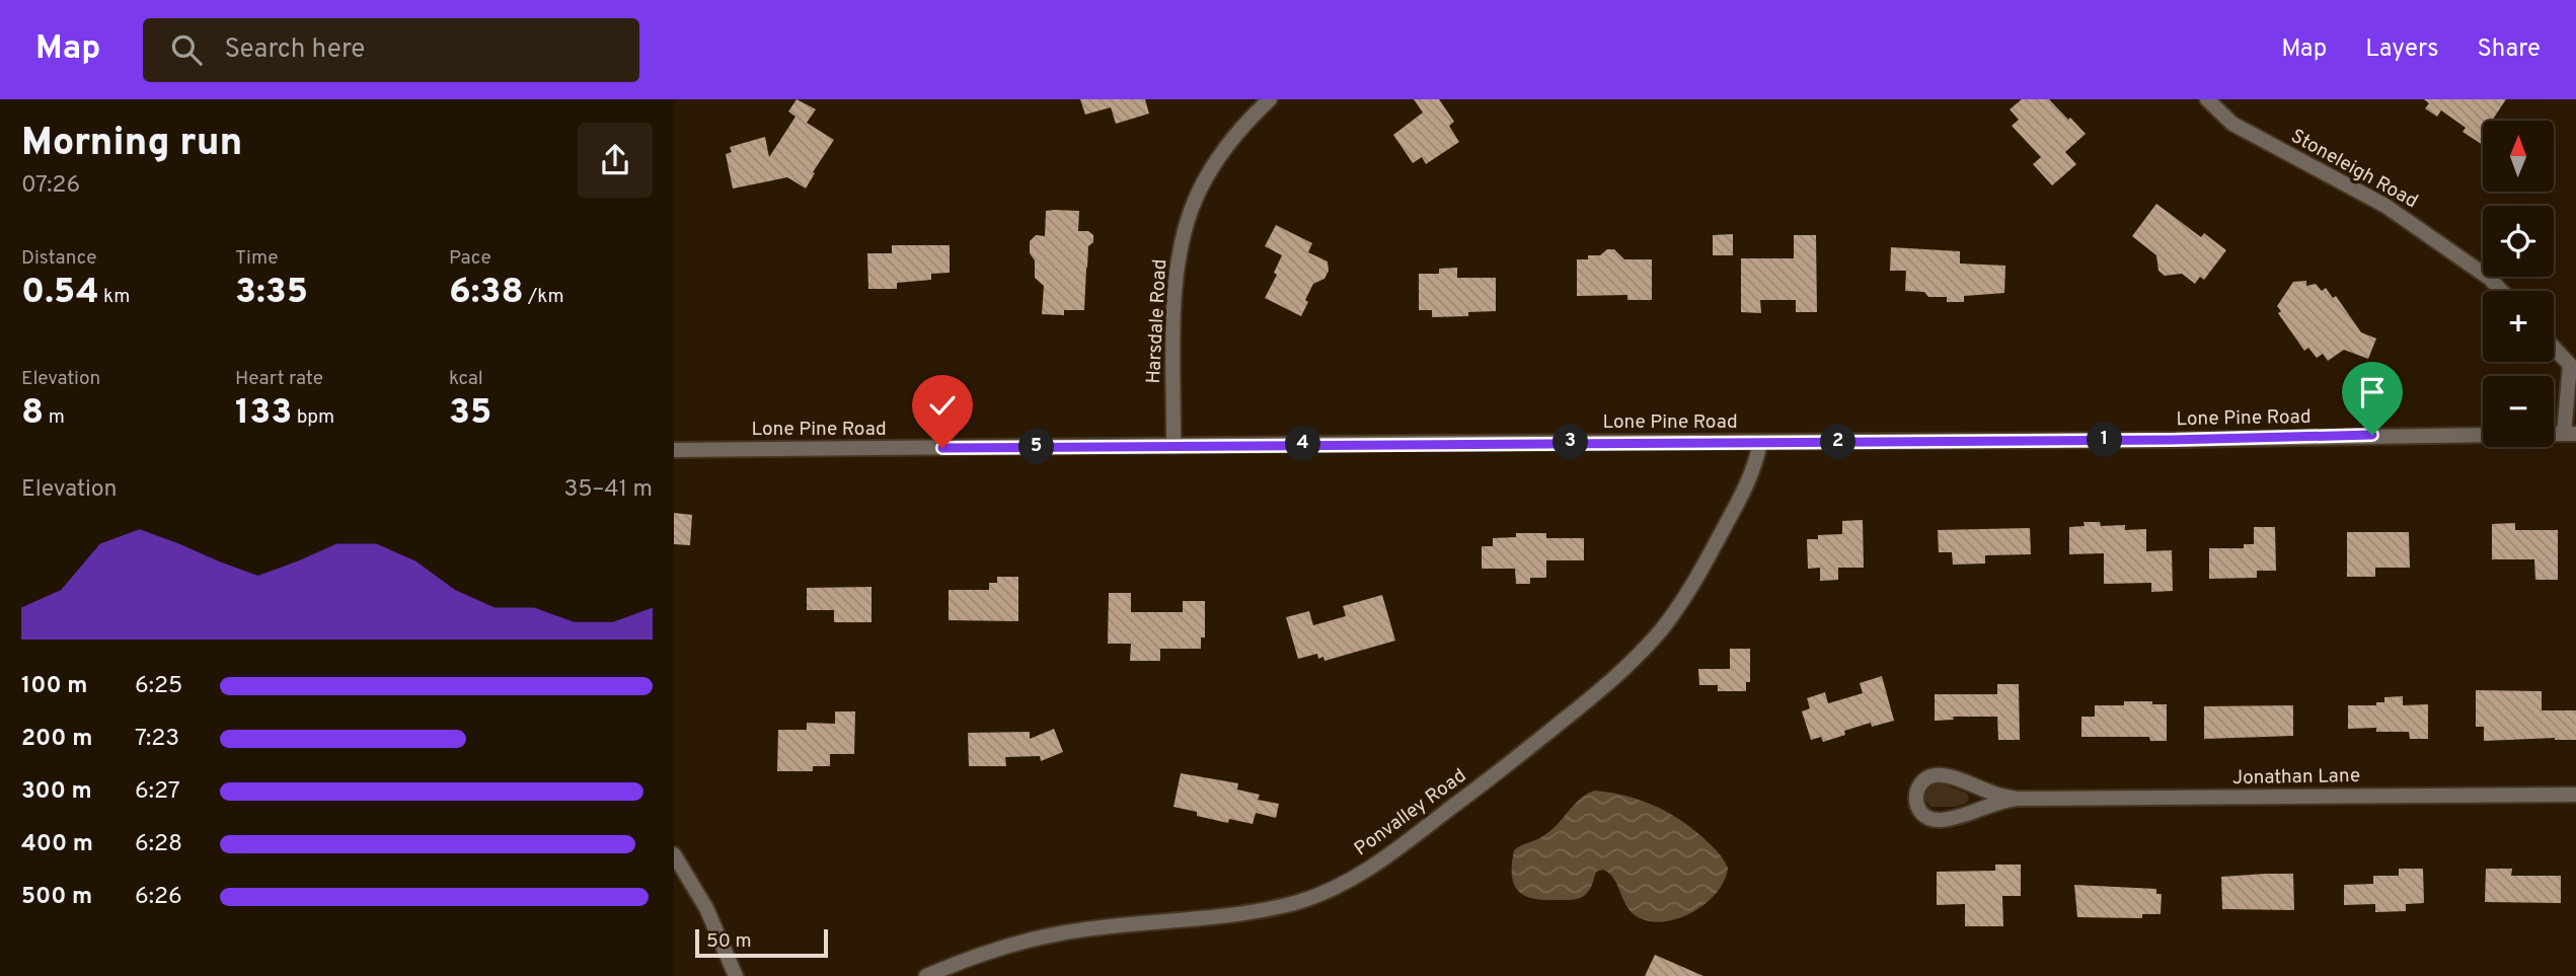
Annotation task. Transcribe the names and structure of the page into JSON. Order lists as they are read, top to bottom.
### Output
{
  "streets": {
    "street": [
      "Stoneleigh Road",
      "Harsdale Road",
      "Lone Pine Road",
      "Jonathan Lane",
      "Ponvalley Road"
    ]
  },
  "crossings": [
    ["Harsdale Road", "Lone Pine Road"],
    ["Lone Pine Road", "Ponvalley Road"]
  ],
  "scale_bar": "50 m",
  "north": "top",
  "page": {
    "header": "Map",
    "search": "Search here",
    "nav": ["Map", "Layers", "Share"],
    "heading": ["Morning run", "07:26"],
    "map_buttons": ["+", "−"],
    "stats": [
      ["Distance", "0.54 km"],
      ["Time", "3:35"],
      ["Pace", "6:38 /km"],
      ["Elevation", "8 m"],
      ["Heart rate", "133 bpm"],
      ["kcal", "35"]
    ],
    "pins": [
      "1",
      "2",
      "3",
      "4",
      "5"
    ],
    "chart": ["Elevation", "35–41 m"],
    "list": [
      {
        "name": "100 m",
        "note": "6:25"
      },
      {
        "name": "200 m",
        "note": "7:23"
      },
      {
        "name": "300 m",
        "note": "6:27"
      },
      {
        "name": "400 m",
        "note": "6:28"
      },
      {
        "name": "500 m",
        "note": "6:26"
      }
    ],
    "scale": "50 m"
  }
}
